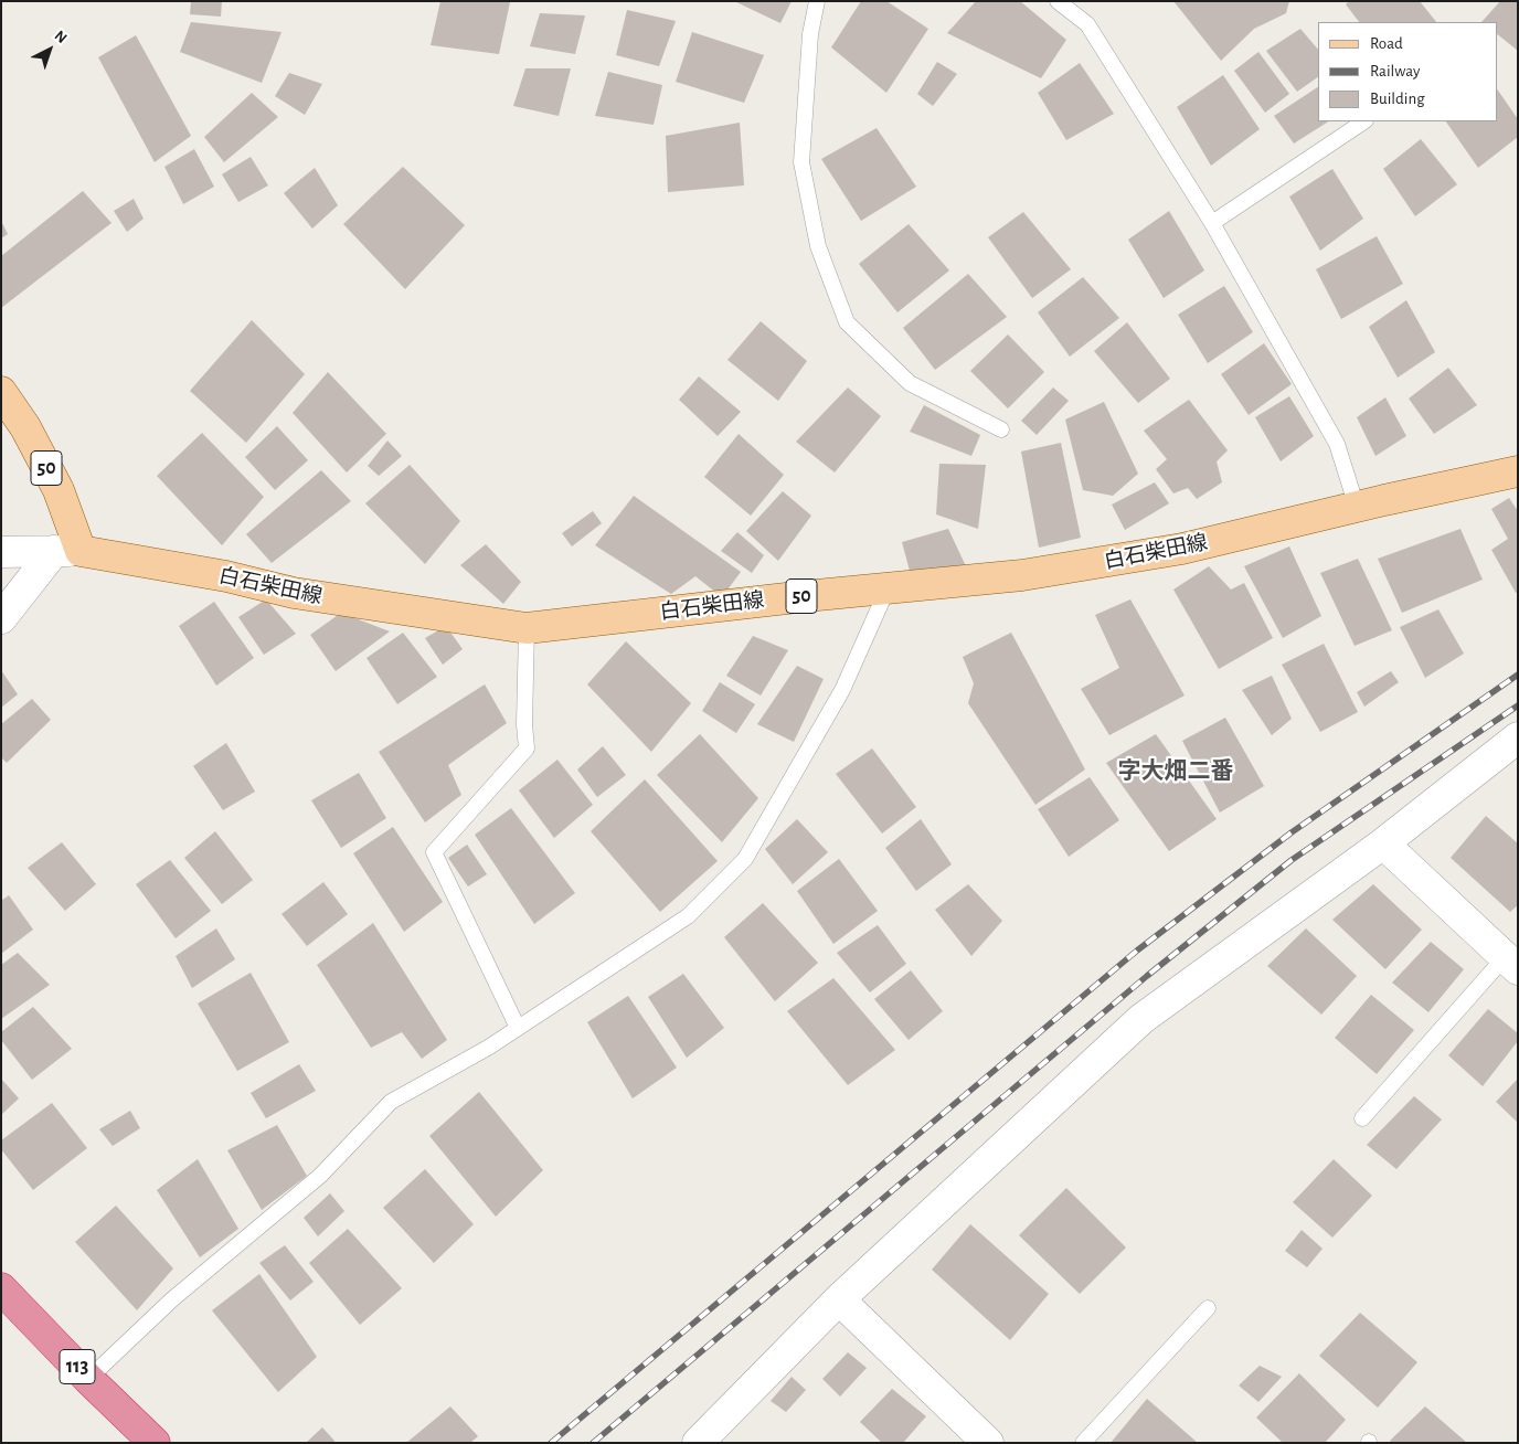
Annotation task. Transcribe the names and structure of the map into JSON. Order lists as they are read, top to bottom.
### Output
{
  "streets": {
    "highway": ["113"],
    "main road": ["50", "白石柴田線"]
  },
  "crossings": [
    ["50", "白石柴田線"]
  ],
  "districts": ["字大畑二番"],
  "legend": ["Road", "Railway", "Building"],
  "north": "top right"
}
